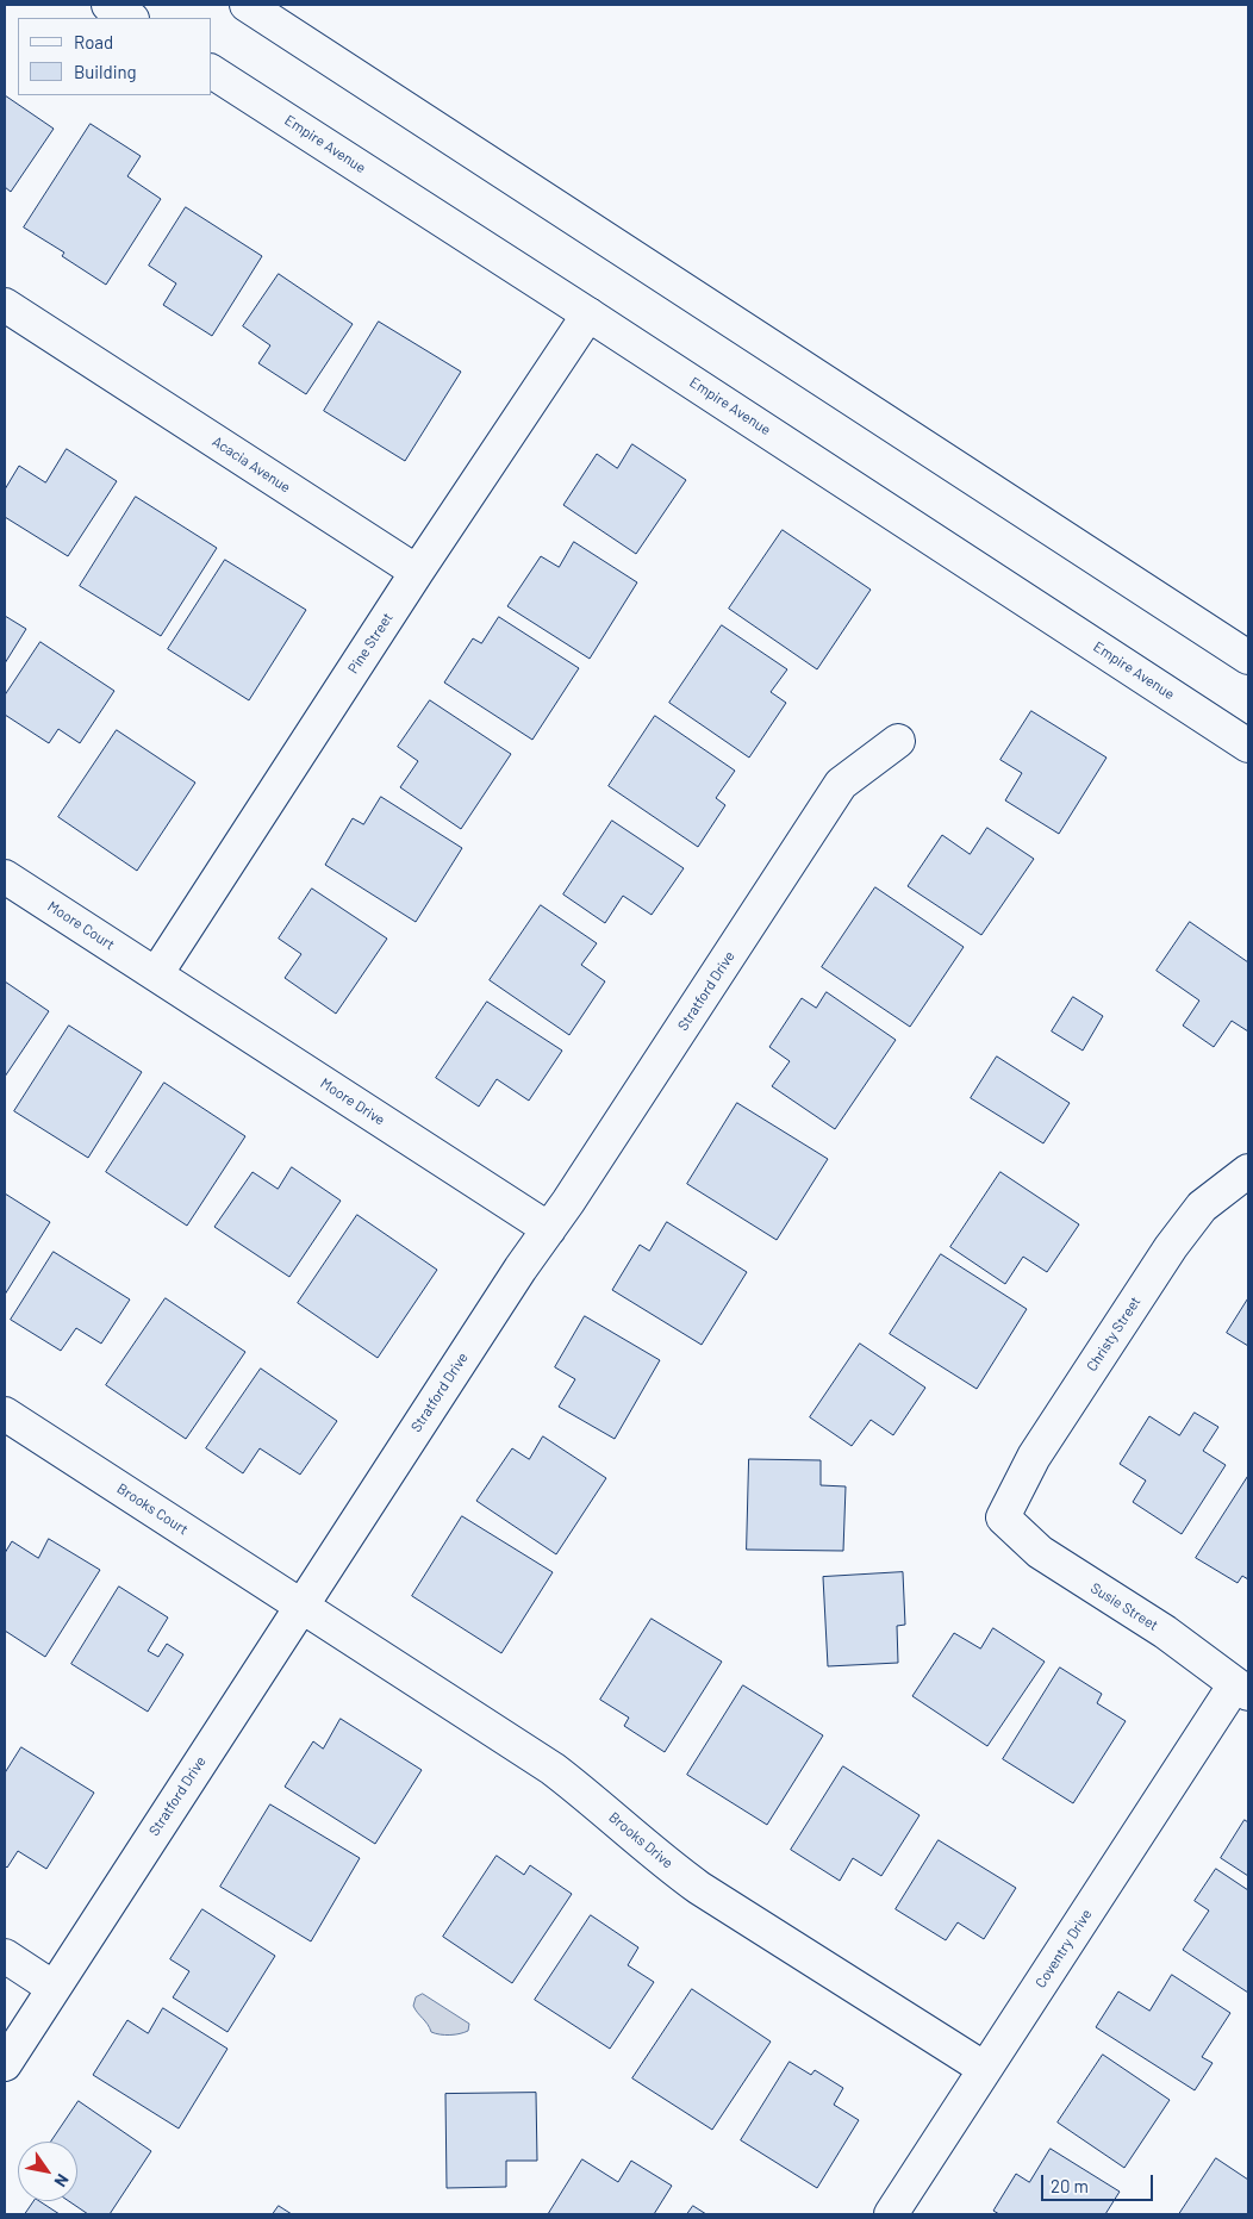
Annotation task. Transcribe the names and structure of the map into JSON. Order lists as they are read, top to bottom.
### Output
{
  "streets": {
    "street": [
      "Empire Avenue",
      "Acacia Avenue",
      "Pine Street",
      "Moore Court",
      "Stratford Drive",
      "Moore Drive",
      "Christy Street",
      "Brooks Court",
      "Susie Street",
      "Brooks Drive",
      "Coventry Drive"
    ]
  },
  "crossings": [
    ["Empire Avenue", "Pine Street"],
    ["Acacia Avenue", "Pine Street"],
    ["Pine Street", "Moore Court"],
    ["Pine Street", "Moore Drive"],
    ["Moore Court", "Moore Drive"],
    ["Stratford Drive", "Moore Drive"],
    ["Stratford Drive", "Brooks Court"],
    ["Stratford Drive", "Brooks Drive"],
    ["Christy Street", "Susie Street"],
    ["Brooks Court", "Brooks Drive"],
    ["Susie Street", "Coventry Drive"],
    ["Brooks Drive", "Coventry Drive"]
  ],
  "legend": ["Road", "Building"],
  "scale_bar": "20 m",
  "north": "bottom right"
}
